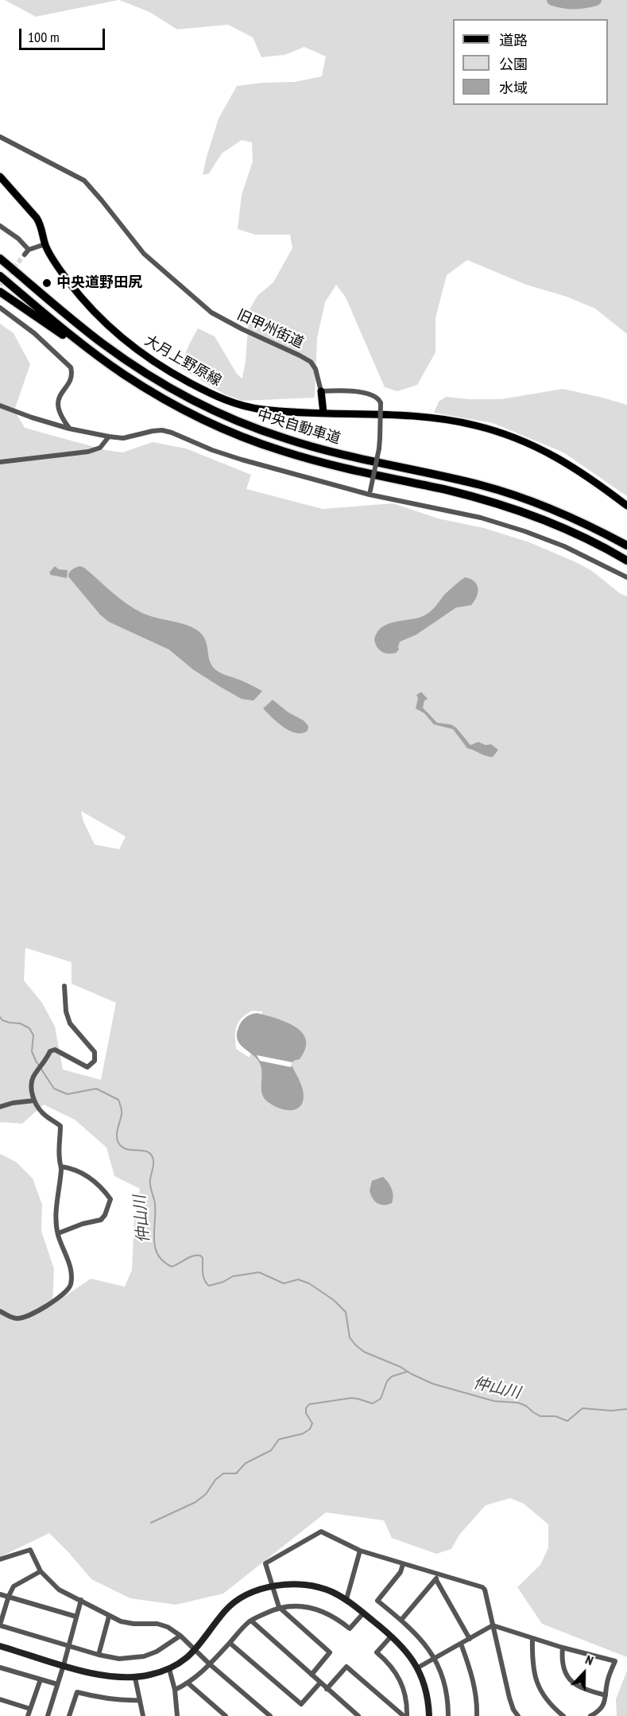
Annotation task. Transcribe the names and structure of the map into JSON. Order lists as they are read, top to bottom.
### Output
{
  "streets": {
    "highway": ["中央自動車道"],
    "main road": ["大月上野原線"],
    "street": ["旧甲州街道"]
  },
  "water": ["仲山川"],
  "places": ["中央道野田尻"],
  "legend": ["道路", "公園", "水域"],
  "scale_bar": "100 m",
  "north": "top"
}
